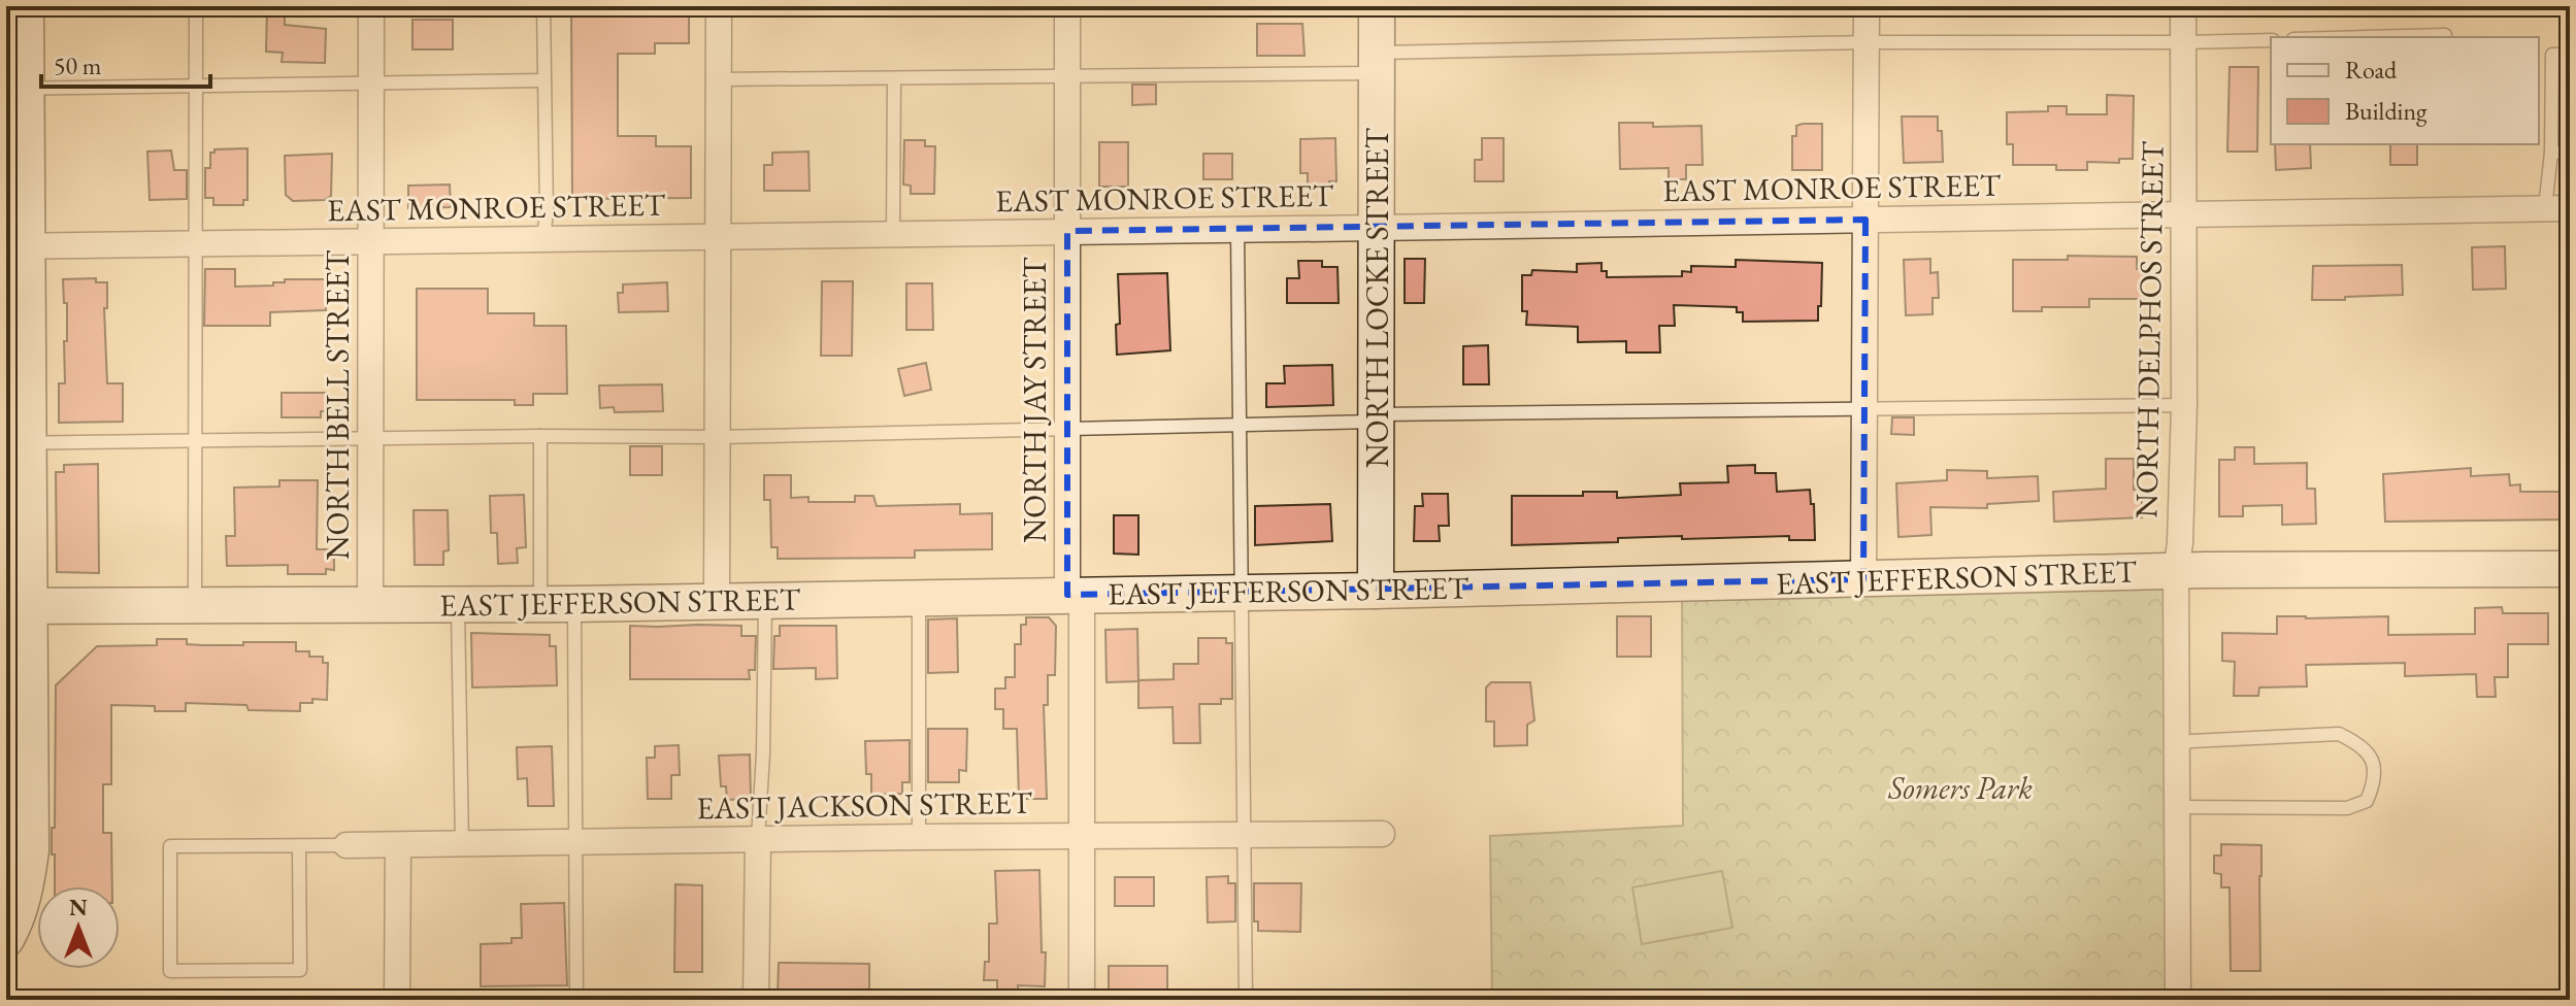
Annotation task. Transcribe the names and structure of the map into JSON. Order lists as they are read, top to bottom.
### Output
{
  "streets": {
    "street": [
      "EAST MONROE STREET",
      "NORTH LOCKE STREET",
      "NORTH DELPHOS STREET",
      "NORTH JAY STREET",
      "NORTH BELL STREET",
      "EAST JEFFERSON STREET",
      "EAST JACKSON STREET"
    ]
  },
  "crossings": [
    ["EAST MONROE STREET", "NORTH LOCKE STREET"],
    ["EAST MONROE STREET", "NORTH DELPHOS STREET"],
    ["EAST MONROE STREET", "NORTH JAY STREET"],
    ["EAST MONROE STREET", "NORTH BELL STREET"],
    ["NORTH LOCKE STREET", "EAST JEFFERSON STREET"],
    ["NORTH DELPHOS STREET", "EAST JEFFERSON STREET"],
    ["NORTH JAY STREET", "EAST JEFFERSON STREET"],
    ["NORTH JAY STREET", "EAST JACKSON STREET"],
    ["NORTH BELL STREET", "EAST JEFFERSON STREET"]
  ],
  "parks": ["Somers Park"],
  "legend": ["Road", "Building"],
  "scale_bar": "50 m",
  "north": "top"
}
